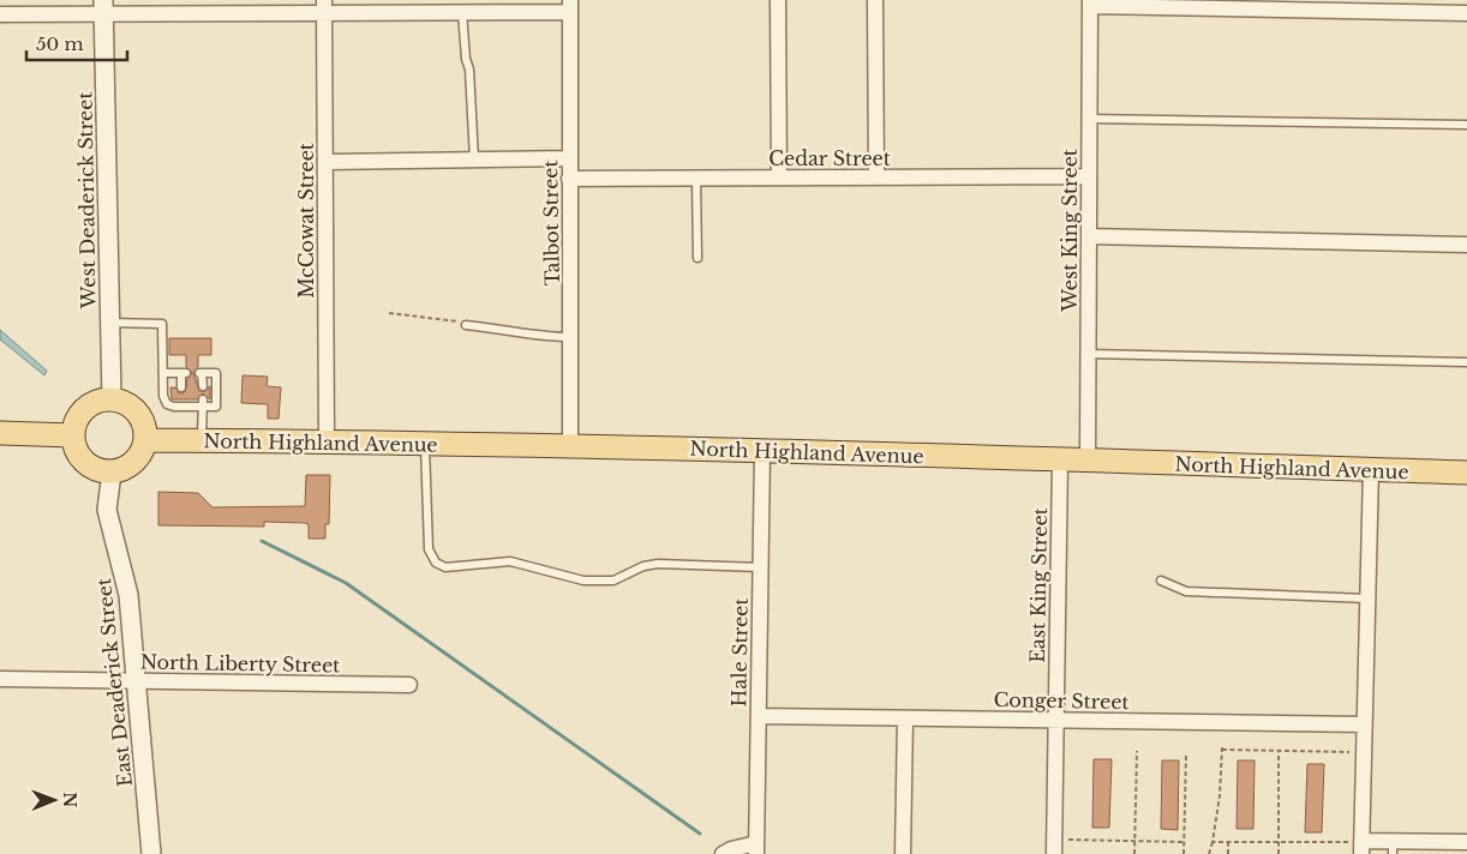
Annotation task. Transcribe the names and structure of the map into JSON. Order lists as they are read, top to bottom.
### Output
{
  "streets": {
    "main road": ["North Highland Avenue"],
    "street": [
      "Cedar Street",
      "West Deaderick Street",
      "McCowat Street",
      "Talbot Street",
      "West King Street",
      "East King Street",
      "Hale Street",
      "North Liberty Street",
      "East Deaderick Street",
      "Conger Street"
    ]
  },
  "crossings": [
    ["Cedar Street", "Talbot Street"],
    ["Cedar Street", "West King Street"],
    ["West Deaderick Street", "North Highland Avenue"],
    ["West Deaderick Street", "East Deaderick Street"],
    ["McCowat Street", "North Highland Avenue"],
    ["Talbot Street", "North Highland Avenue"],
    ["West King Street", "North Highland Avenue"],
    ["North Highland Avenue", "East King Street"],
    ["North Highland Avenue", "Hale Street"],
    ["North Highland Avenue", "East Deaderick Street"],
    ["East King Street", "Conger Street"],
    ["Hale Street", "Conger Street"],
    ["North Liberty Street", "East Deaderick Street"]
  ],
  "scale_bar": "50 m",
  "north": "right"
}
